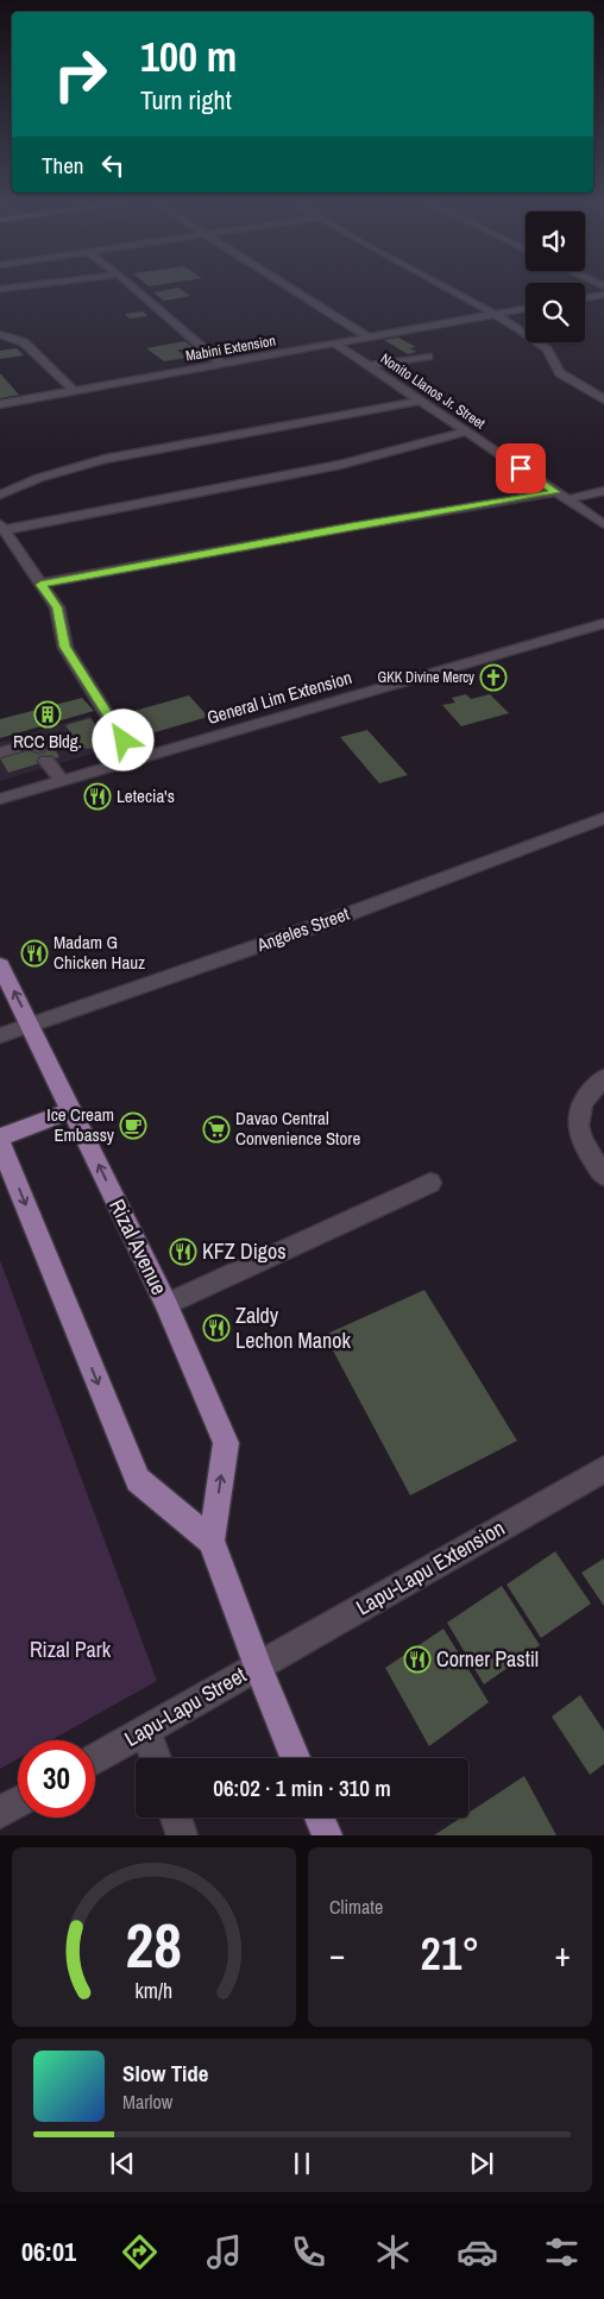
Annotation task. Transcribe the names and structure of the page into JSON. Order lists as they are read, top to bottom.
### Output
{
  "streets": {
    "main road": ["Rizal Avenue"],
    "street": [
      "Mabini Extension",
      "Nonito Llanos Jr. Street",
      "General Lim Extension",
      "Angeles Street",
      "Lapu-Lapu Extension",
      "Lapu-Lapu Street"
    ]
  },
  "crossings": [
    ["Mabini Extension", "Nonito Llanos Jr. Street"],
    ["Angeles Street", "Rizal Avenue"],
    ["Rizal Avenue", "Lapu-Lapu Extension"],
    ["Rizal Avenue", "Lapu-Lapu Street"],
    ["Lapu-Lapu Extension", "Lapu-Lapu Street"]
  ],
  "parks": ["Rizal Park"],
  "places": {
    "church": ["GKK Divine Mercy"],
    "building": ["RCC Bldg."],
    "restaurant": [
      "Letecia's",
      "Madam G Chicken Hauz",
      "KFZ Digos",
      "Zaldy Lechon Manok",
      "Corner Pastil"
    ],
    "cafe": ["Ice Cream Embassy"],
    "supermarket": ["Davao Central Convenience Store"]
  },
  "page": {
    "turn": ["100 m", "Turn right"],
    "then": "Then",
    "limit": "30",
    "trip": "06:02 · 1 min · 310 m",
    "tile": "Climate",
    "heat": ["−", "21°", "+"],
    "song": ["Slow Tide", "Marlow"],
    "tabs": "06:01",
    "gauge": ["28", "km/h"]
  }
}
